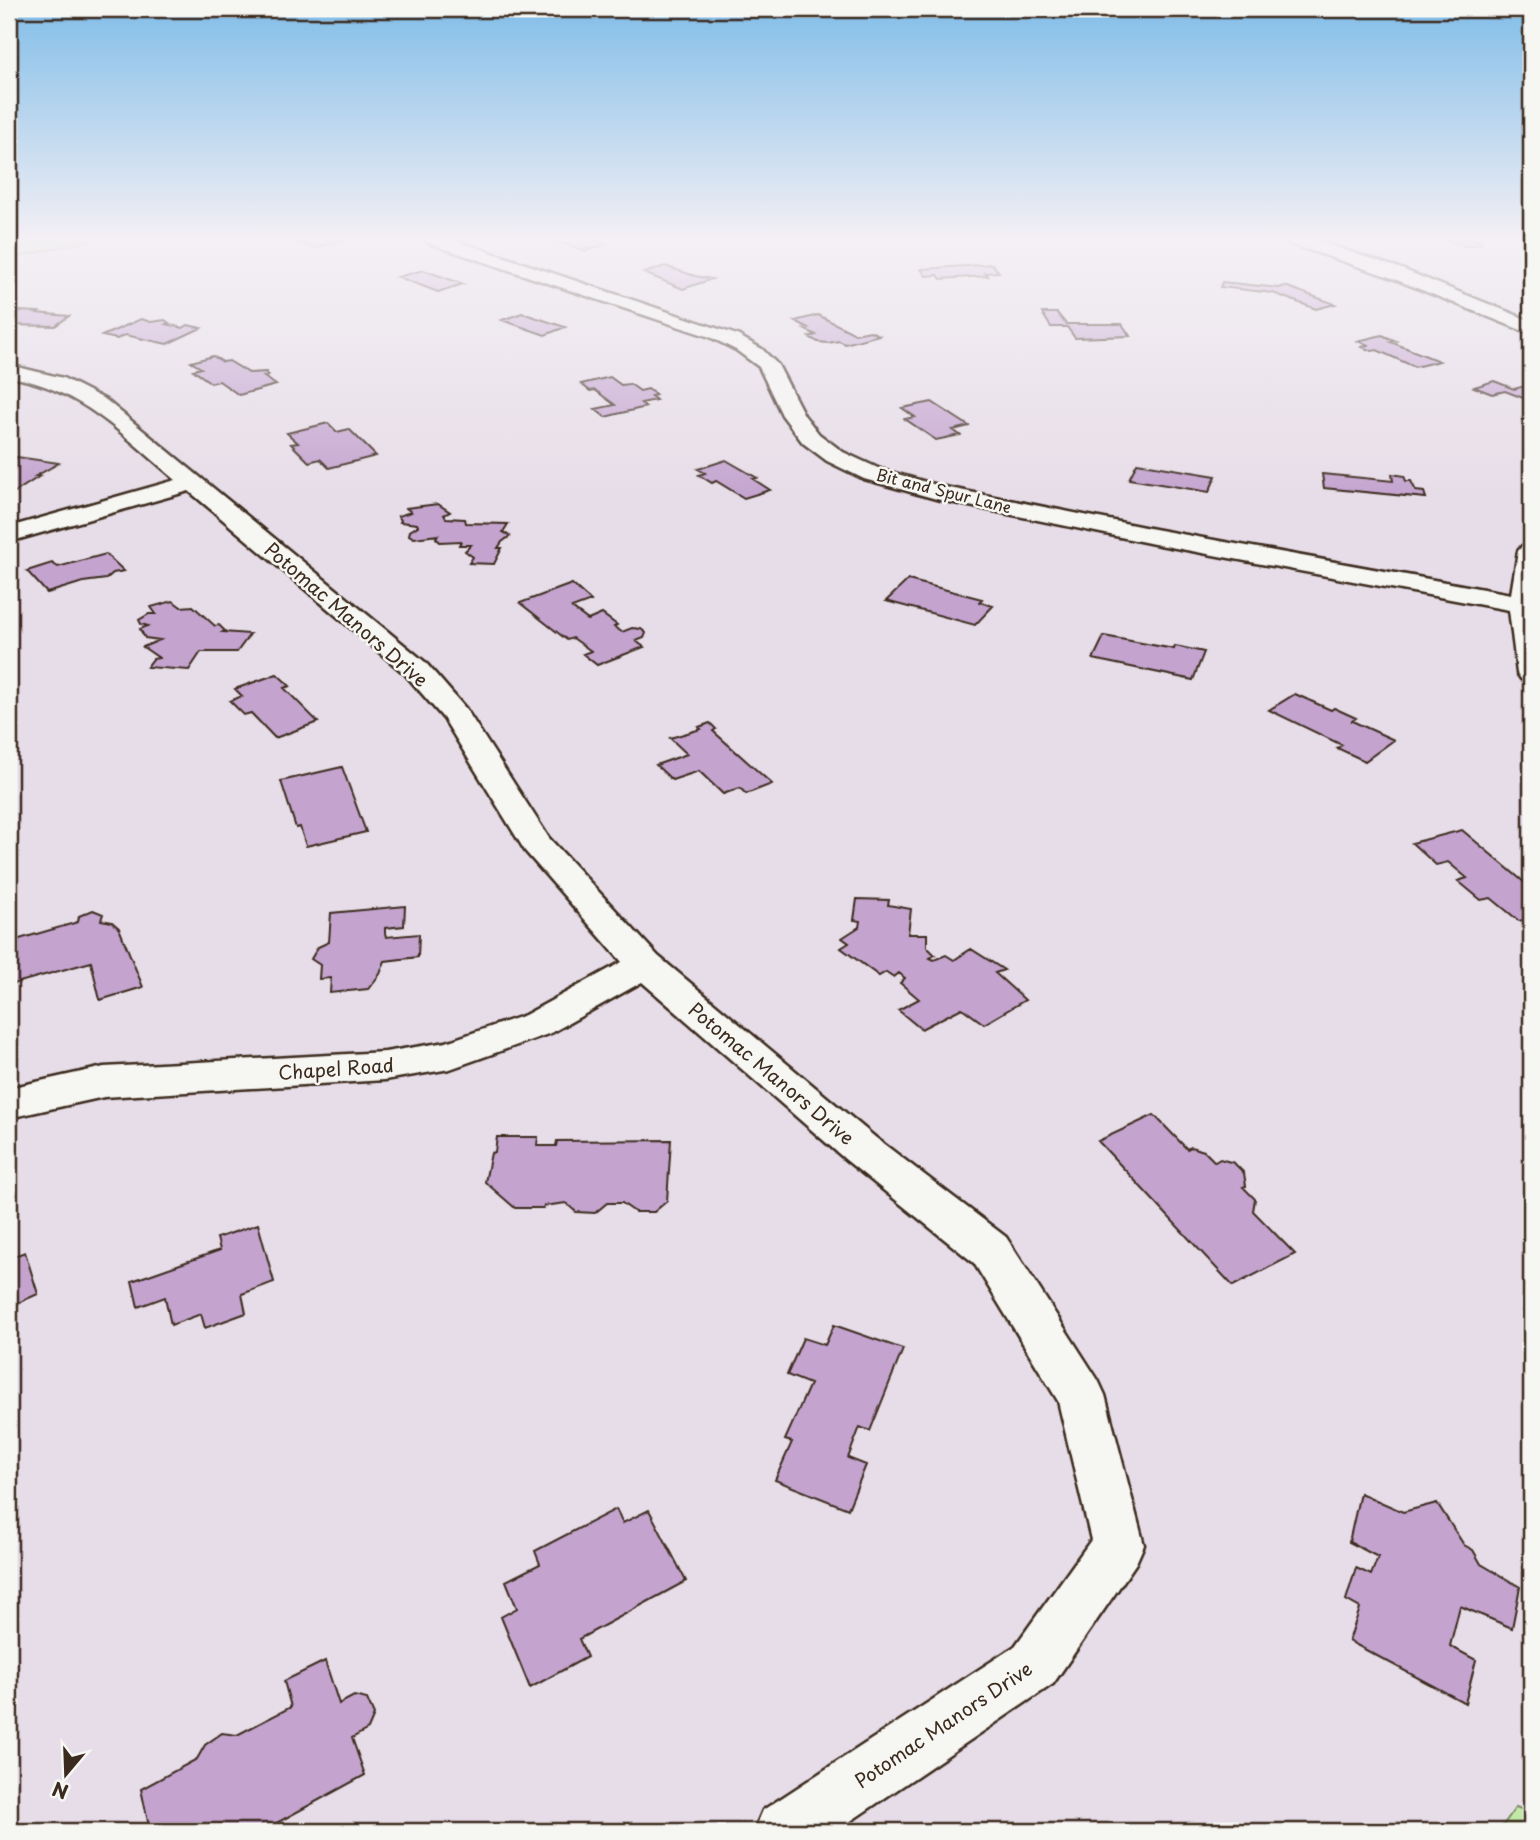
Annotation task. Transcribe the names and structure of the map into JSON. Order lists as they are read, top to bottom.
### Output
{
  "streets": {
    "street": ["Bit and Spur Lane", "Potomac Manors Drive", "Chapel Road"]
  },
  "crossings": [
    ["Potomac Manors Drive", "Chapel Road"]
  ],
  "north": "bottom"
}
